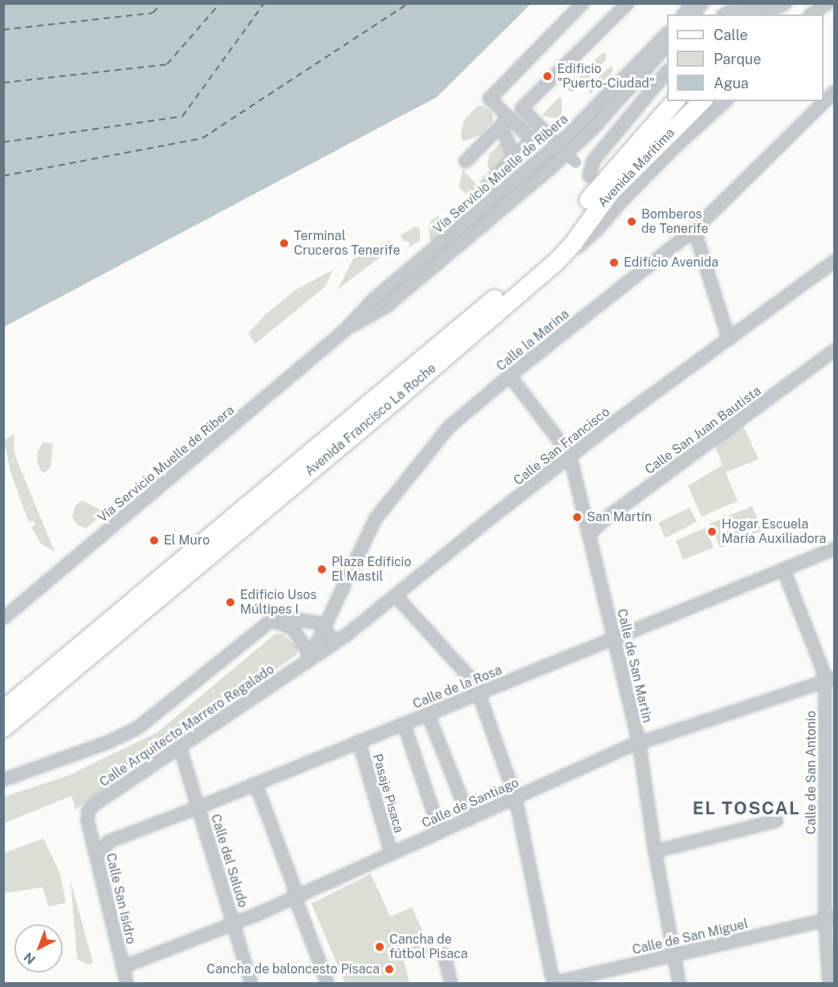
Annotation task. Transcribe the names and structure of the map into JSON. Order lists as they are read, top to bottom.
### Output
{
  "streets": {
    "main road": ["Avenida Marítima", "Avenida Francisco La Roche"],
    "street": [
      "Vía Servicio Muelle de Ribera",
      "Calle la Marina",
      "Calle San Juan Bautista",
      "Calle San Francisco",
      "Calle de San Martin",
      "Calle de la Rosa",
      "Calle Arquitecto Marrero Regalado",
      "Calle de San Antonio",
      "Pasaje Pisaca",
      "Calle de Santiago",
      "Calle del Saludo",
      "Calle San Isidro",
      "Calle de San Miguel"
    ]
  },
  "crossings": [
    ["Avenida Marítima", "Avenida Francisco La Roche"],
    ["Calle la Marina", "Calle San Francisco"],
    ["Calle la Marina", "Calle de San Martin"],
    ["Calle la Marina", "Calle Arquitecto Marrero Regalado"],
    ["Calle San Juan Bautista", "Calle de San Martin"],
    ["Calle San Francisco", "Calle de San Martin"],
    ["Calle San Francisco", "Calle Arquitecto Marrero Regalado"],
    ["Calle de San Martin", "Calle de la Rosa"],
    ["Calle de San Martin", "Calle de Santiago"],
    ["Calle de San Martin", "Calle de San Miguel"],
    ["Calle de la Rosa", "Calle de San Antonio"],
    ["Calle de la Rosa", "Pasaje Pisaca"],
    ["Calle de la Rosa", "Calle del Saludo"],
    ["Calle de la Rosa", "Calle San Isidro"],
    ["Calle Arquitecto Marrero Regalado", "Calle del Saludo"],
    ["Calle Arquitecto Marrero Regalado", "Calle San Isidro"],
    ["Calle de San Antonio", "Calle de Santiago"],
    ["Calle de San Antonio", "Calle de San Miguel"],
    ["Pasaje Pisaca", "Calle de Santiago"],
    ["Calle de Santiago", "Calle del Saludo"],
    ["Calle de Santiago", "Calle San Isidro"]
  ],
  "districts": ["EL TOSCAL"],
  "places": [
    "Edificio \"Puerto-Ciudad\"",
    "Bomberos de Tenerife",
    "Terminal Cruceros Tenerife",
    "Edificio Avenida",
    "San Martín",
    "Hogar Escuela María Auxiliadora",
    "El Muro",
    "Plaza Edificio El Mastil",
    "Edificio Usos Múltipes I",
    "Cancha de fútbol Pisaca",
    "Cancha de baloncesto Pisaca"
  ],
  "legend": ["Calle", "Parque", "Agua"],
  "north": "bottom left"
}
